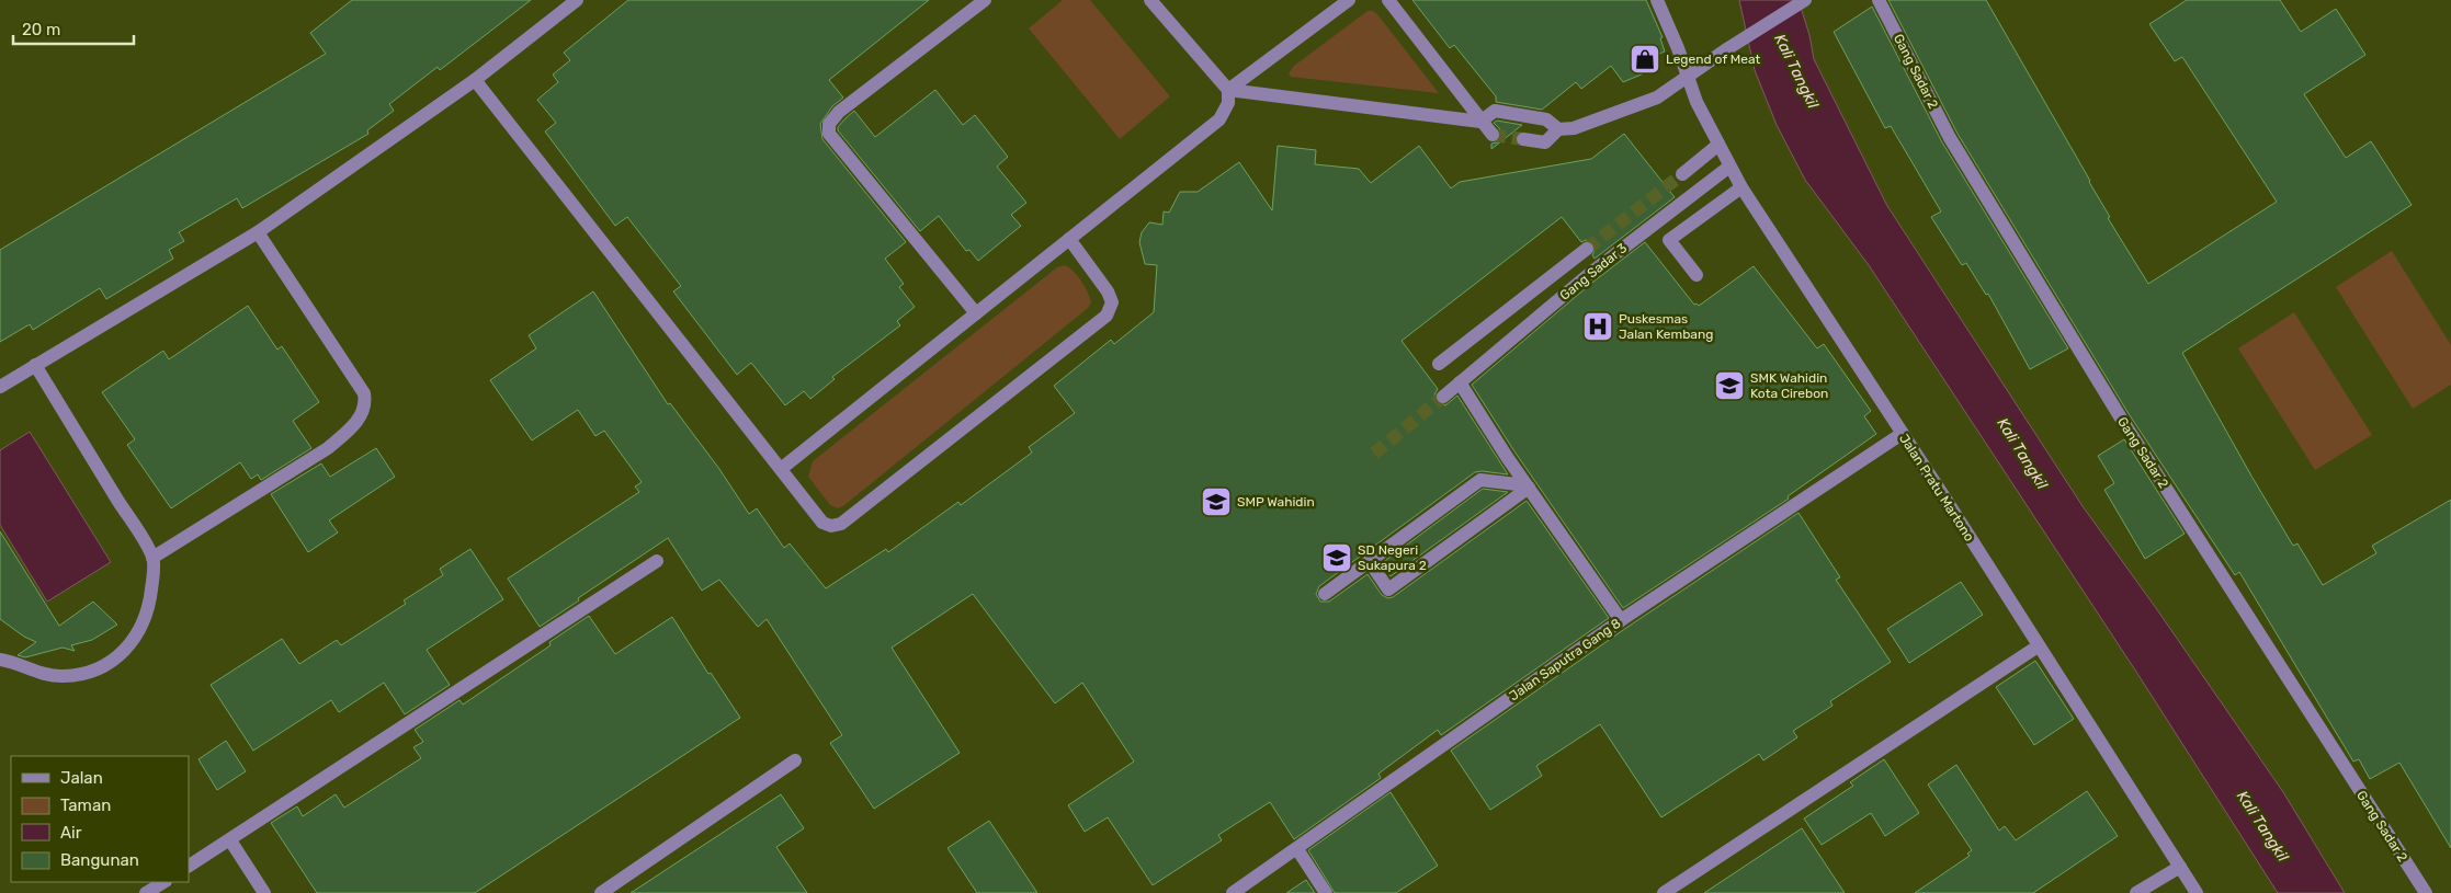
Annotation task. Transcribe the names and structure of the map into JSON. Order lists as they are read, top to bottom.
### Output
{
  "streets": {
    "street": [
      "Gang Sadar 2",
      "Gang Sadar 3",
      "Jalan Pratu Martono",
      "Jalan Saputra Gang 8"
    ]
  },
  "crossings": [
    ["Gang Sadar 3", "Jalan Pratu Martono"],
    ["Jalan Pratu Martono", "Jalan Saputra Gang 8"]
  ],
  "water": ["Kali Tangkil"],
  "places": {
    "shop": ["Legend of Meat"],
    "hospital": ["Puskesmas Jalan Kembang"],
    "school or university": ["SMK Wahidin Kota Cirebon", "SMP Wahidin", "SD Negeri Sukapura 2"]
  },
  "legend": [
    "Jalan",
    "Taman",
    "Air",
    "Bangunan"
  ],
  "scale_bar": "20 m"
}
